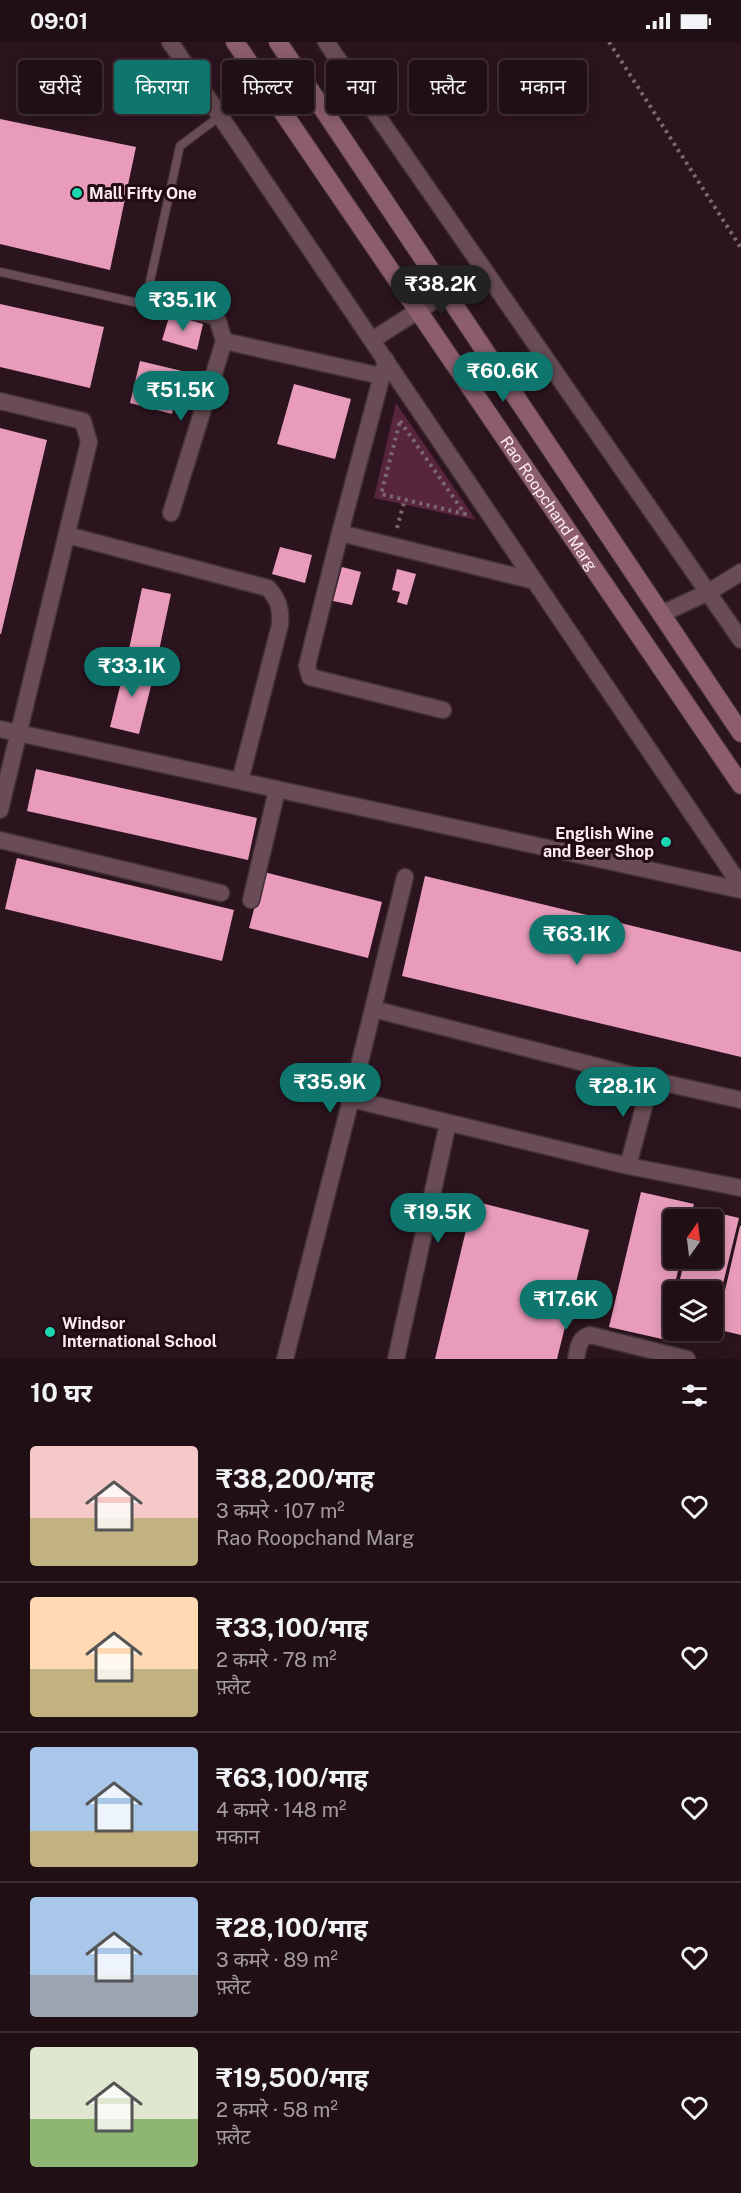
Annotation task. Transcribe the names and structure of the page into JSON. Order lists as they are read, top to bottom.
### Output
{
  "streets": {
    "main road": ["Rao Roopchand Marg"]
  },
  "places": ["Mall Fifty One", "English Wine and Beer Shop", "Windsor International School"],
  "north": "top",
  "page": {
    "status": "09:01",
    "chip": [
      "खरीदें",
      "किराया",
      "फ़िल्टर",
      "नया",
      "फ़्लैट",
      "मकान"
    ],
    "price": [
      "₹38.2K",
      "₹35.1K",
      "₹60.6K",
      "₹51.5K",
      "₹33.1K",
      "₹63.1K",
      "₹35.9K",
      "₹28.1K",
      "₹19.5K",
      "₹17.6K"
    ],
    "heading": "10 घर",
    "list": [
      {
        "name": "₹38,200/माह",
        "note": "3 कमरे · 107 m² · Rao Roopchand Marg"
      },
      {
        "name": "₹33,100/माह",
        "note": "2 कमरे · 78 m² · फ़्लैट"
      },
      {
        "name": "₹63,100/माह",
        "note": "4 कमरे · 148 m² · मकान"
      },
      {
        "name": "₹28,100/माह",
        "note": "3 कमरे · 89 m² · फ़्लैट"
      },
      {
        "name": "₹19,500/माह",
        "note": "2 कमरे · 58 m² · फ़्लैट"
      }
    ]
  }
}
